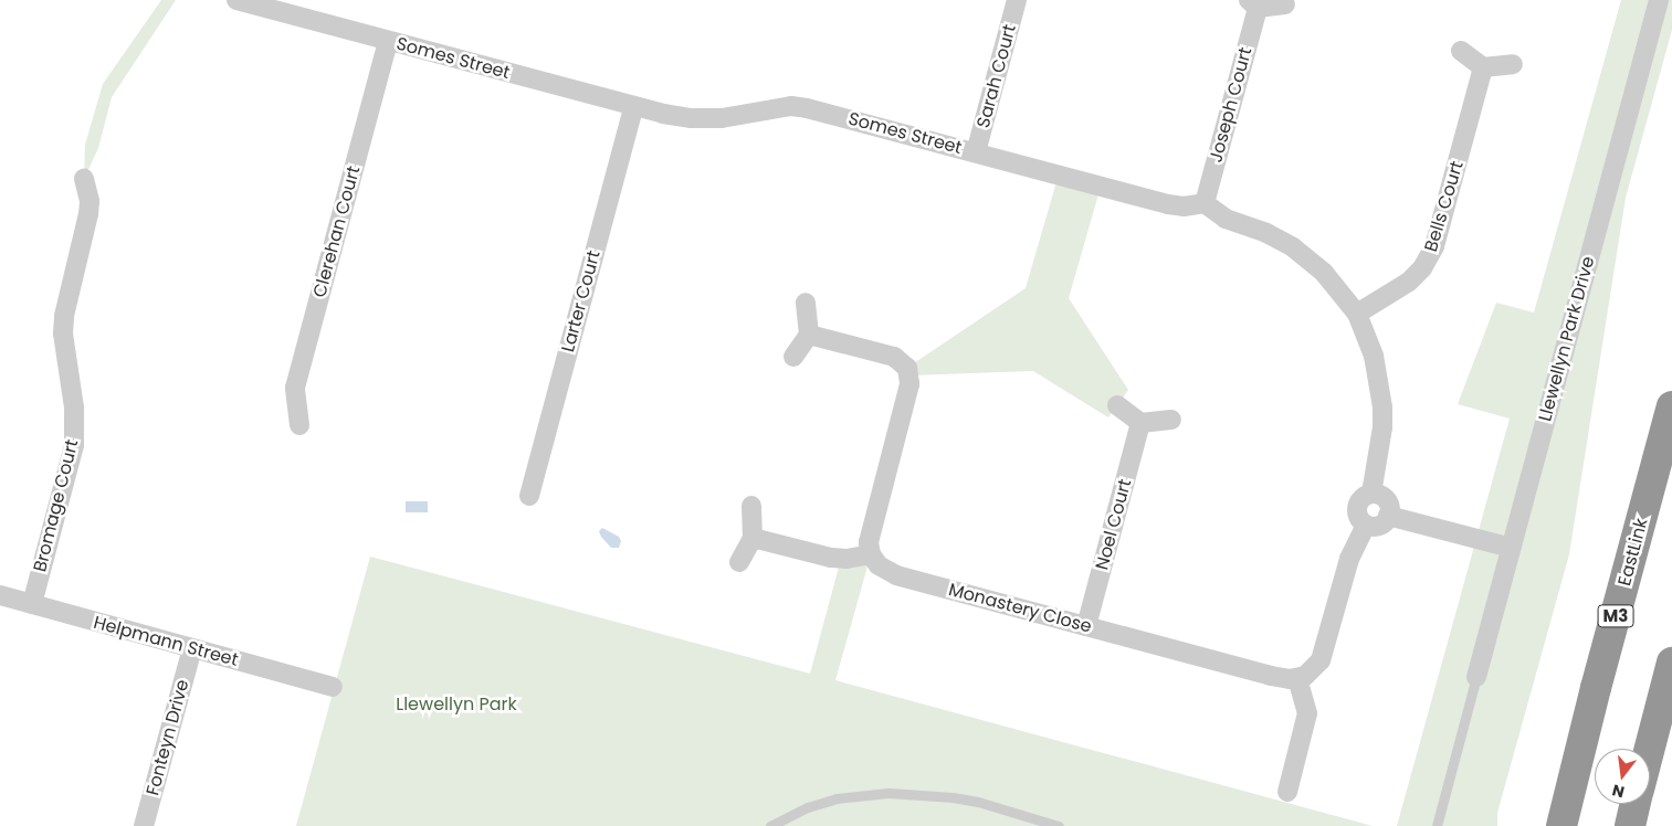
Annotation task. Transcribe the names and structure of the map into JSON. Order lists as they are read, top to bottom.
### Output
{
  "streets": {
    "highway": ["EastLink", "M3"],
    "street": [
      "Somes Street",
      "Sarah Court",
      "Joseph Court",
      "Bells Court",
      "Clerehan Court",
      "Larter Court",
      "Llewellyn Park Drive",
      "Bromage Court",
      "Noel Court",
      "Monastery Close",
      "Helpmann Street",
      "Fonteyn Drive"
    ]
  },
  "crossings": [
    ["Somes Street", "Sarah Court"],
    ["Somes Street", "Joseph Court"],
    ["Somes Street", "Clerehan Court"],
    ["Somes Street", "Larter Court"],
    ["Bromage Court", "Helpmann Street"],
    ["Noel Court", "Monastery Close"],
    ["Helpmann Street", "Fonteyn Drive"]
  ],
  "parks": ["Llewellyn Park"],
  "north": "bottom"
}
